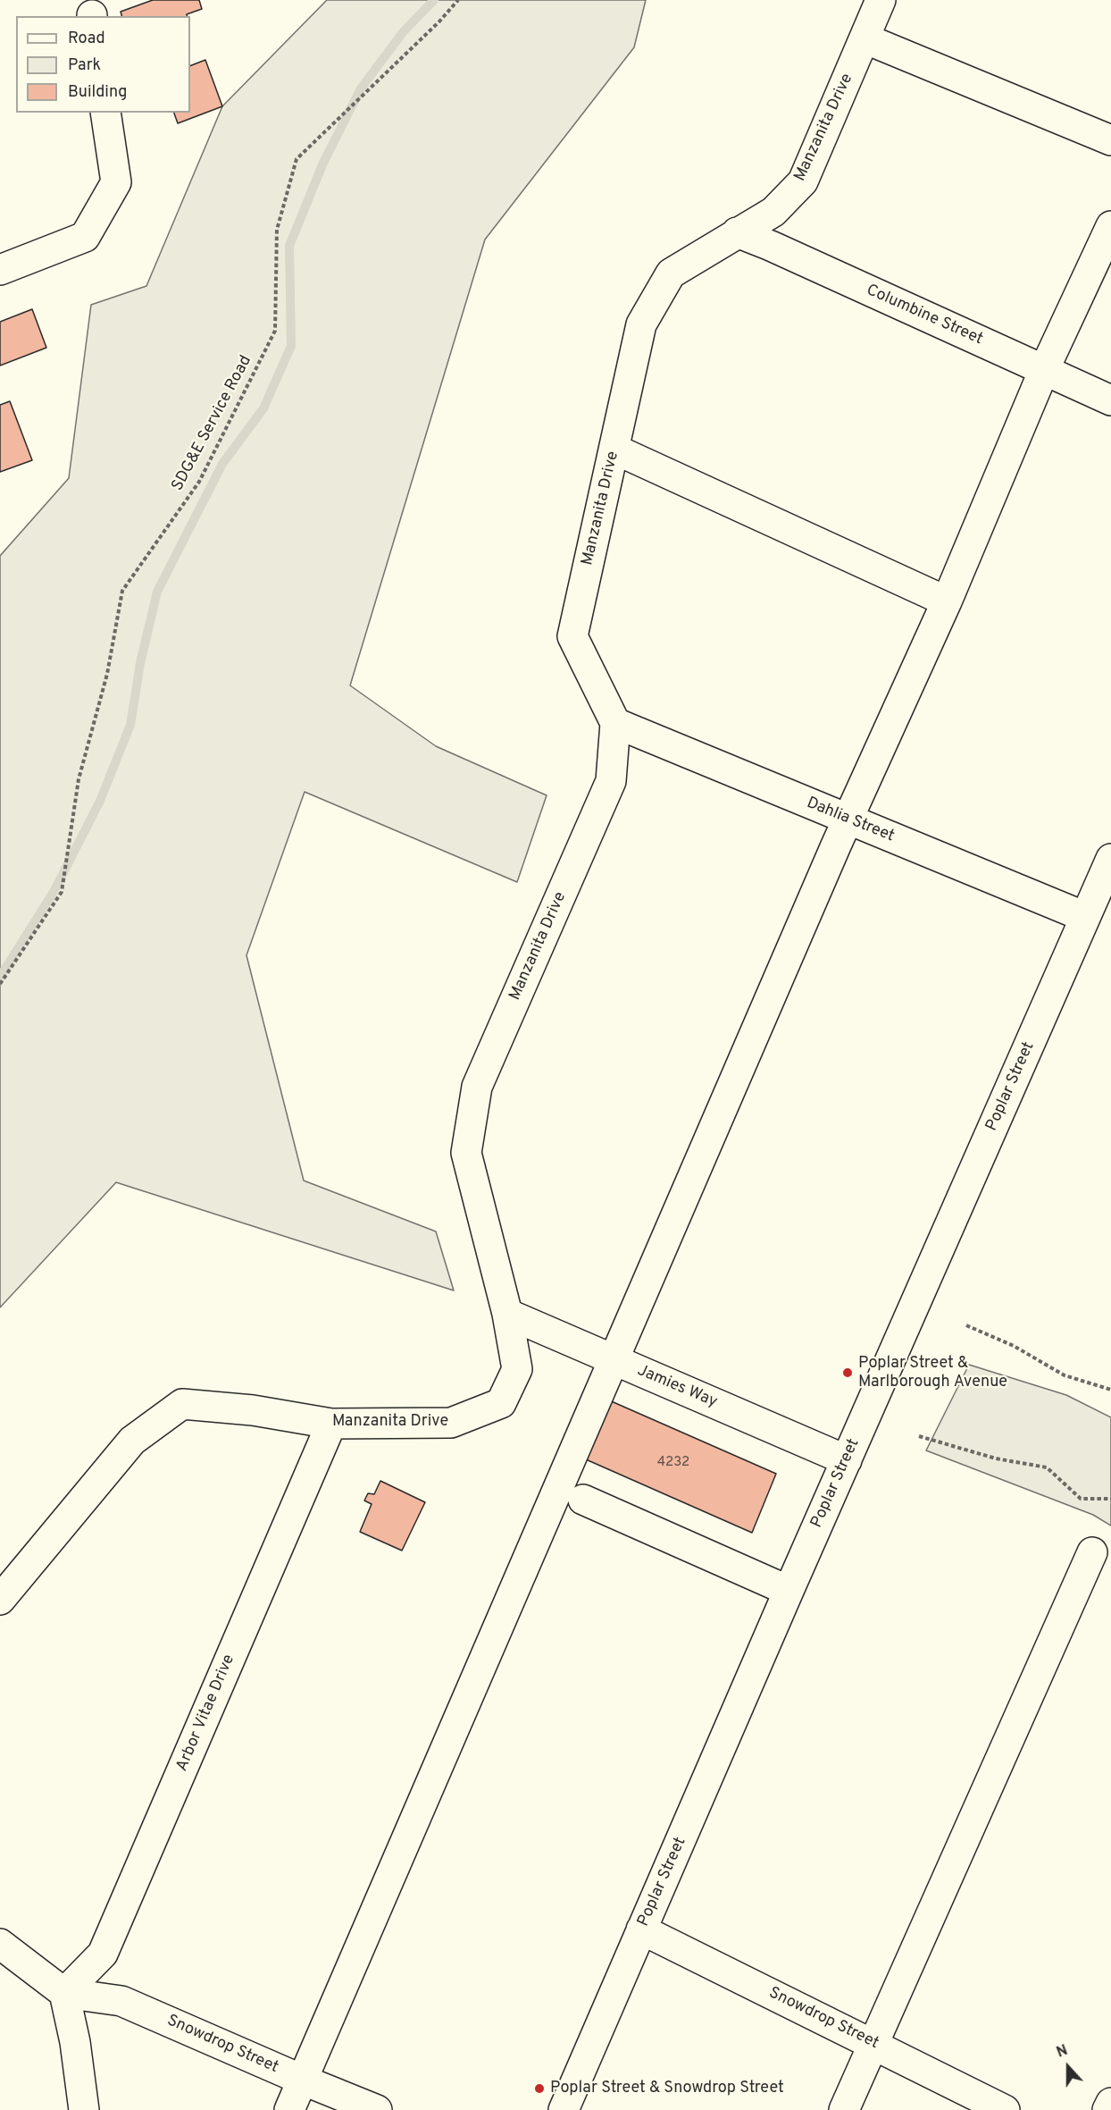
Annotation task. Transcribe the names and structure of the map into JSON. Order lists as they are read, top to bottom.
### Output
{
  "streets": {
    "street": [
      "Manzanita Drive",
      "Columbine Street",
      "Dahlia Street",
      "Poplar Street",
      "Jamies Way",
      "Arbor Vitae Drive",
      "Snowdrop Street"
    ],
    "path": ["SDG&E Service Road"]
  },
  "crossings": [
    ["Manzanita Drive", "Columbine Street"],
    ["Manzanita Drive", "Dahlia Street"],
    ["Manzanita Drive", "Jamies Way"],
    ["Manzanita Drive", "Arbor Vitae Drive"],
    ["Dahlia Street", "Poplar Street"],
    ["Poplar Street", "Jamies Way"],
    ["Poplar Street", "Snowdrop Street"],
    ["Arbor Vitae Drive", "Snowdrop Street"]
  ],
  "places": ["Poplar Street & Marlborough Avenue", "Poplar Street & Snowdrop Street"],
  "house_numbers": ["4232"],
  "legend": ["Road", "Park", "Building"],
  "north": "top"
}
